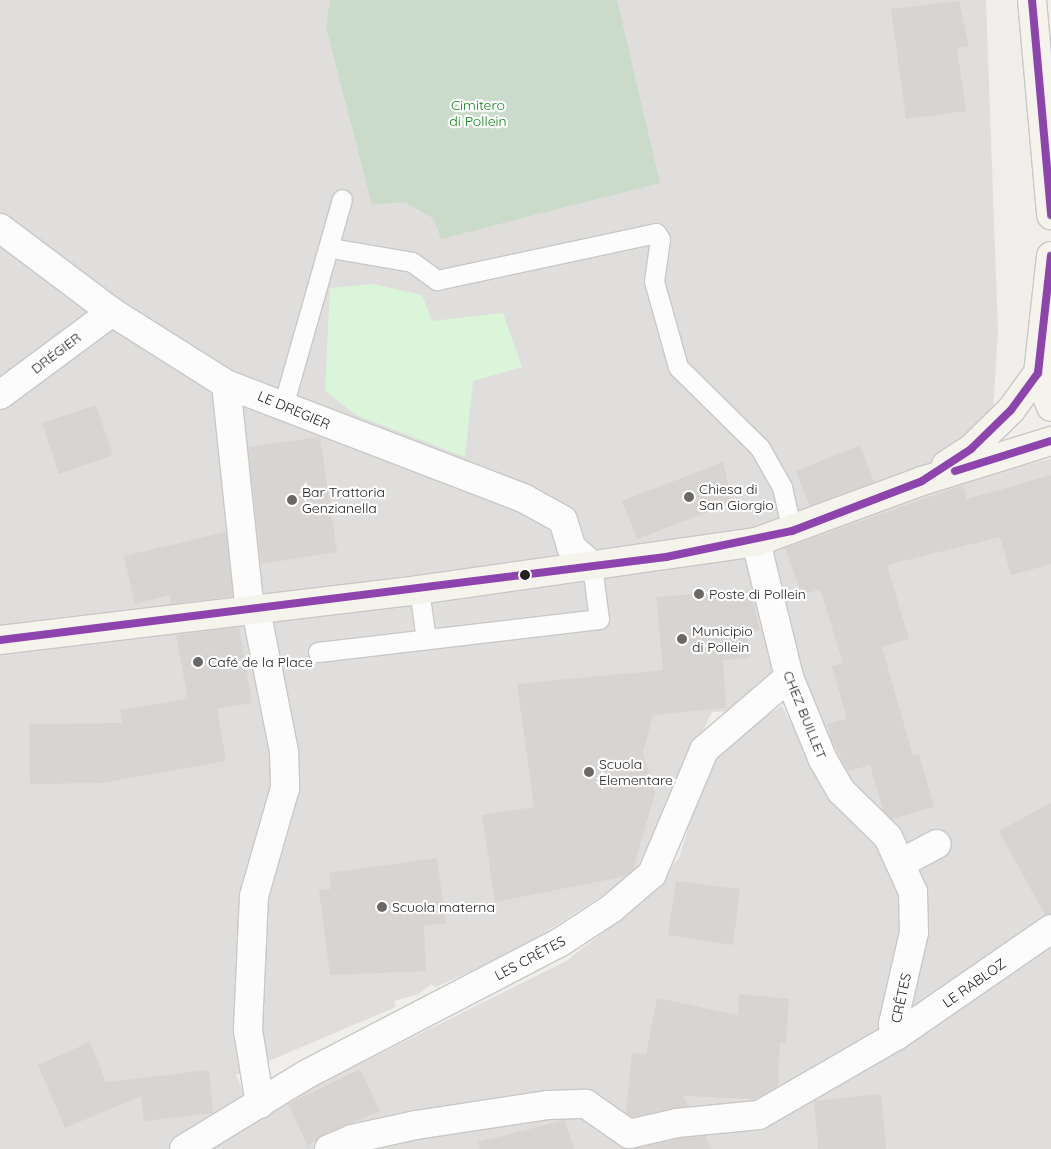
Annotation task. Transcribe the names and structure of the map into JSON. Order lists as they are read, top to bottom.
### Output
{
  "streets": {
    "street": [
      "DRÉGIER",
      "LE DREGIER",
      "CHEZ BUILLET",
      "LES CRÊTES",
      "LE RABLOZ",
      "CRÊTES"
    ]
  },
  "crossings": [
    ["DRÉGIER", "LE DREGIER"],
    ["CHEZ BUILLET", "LES CRÊTES"],
    ["CHEZ BUILLET", "CRÊTES"],
    ["LE RABLOZ", "CRÊTES"]
  ],
  "parks": ["Cimitero di Pollein"],
  "places": [
    "Chiesa di San Giorgio",
    "Bar Trattoria Genzianella",
    "Poste di Pollein",
    "Municipio di Pollein",
    "Café de la Place",
    "Scuola Elementare",
    "Scuola materna"
  ]
}
